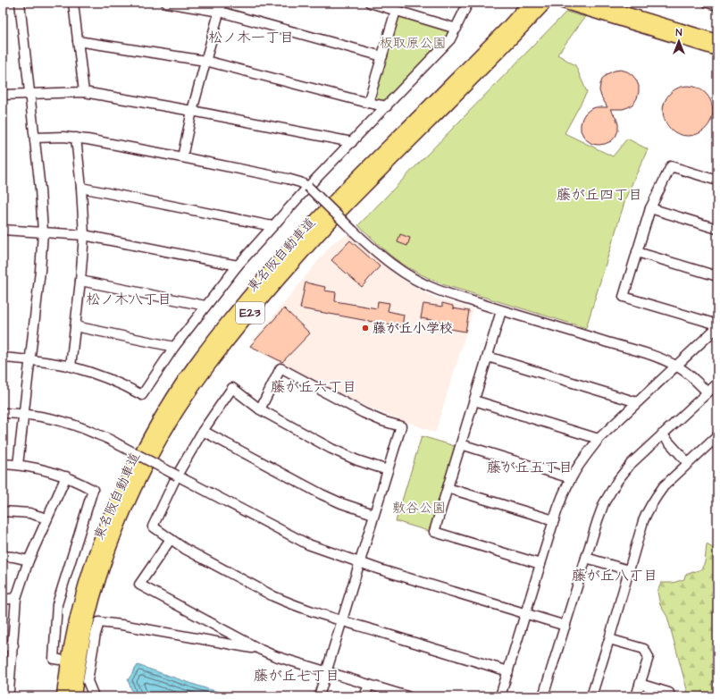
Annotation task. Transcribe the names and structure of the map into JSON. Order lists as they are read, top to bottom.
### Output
{
  "streets": {
    "highway": ["東名阪自動車道", "E23"]
  },
  "districts": [
    "松ノ木一丁目",
    "藤が丘四丁目",
    "松ノ木八丁目",
    "藤が丘六丁目",
    "藤が丘五丁目",
    "藤が丘八丁目",
    "藤が丘七丁目"
  ],
  "parks": ["板取原公園", "敷谷公園"],
  "places": ["藤が丘小学校"],
  "north": "top"
}
